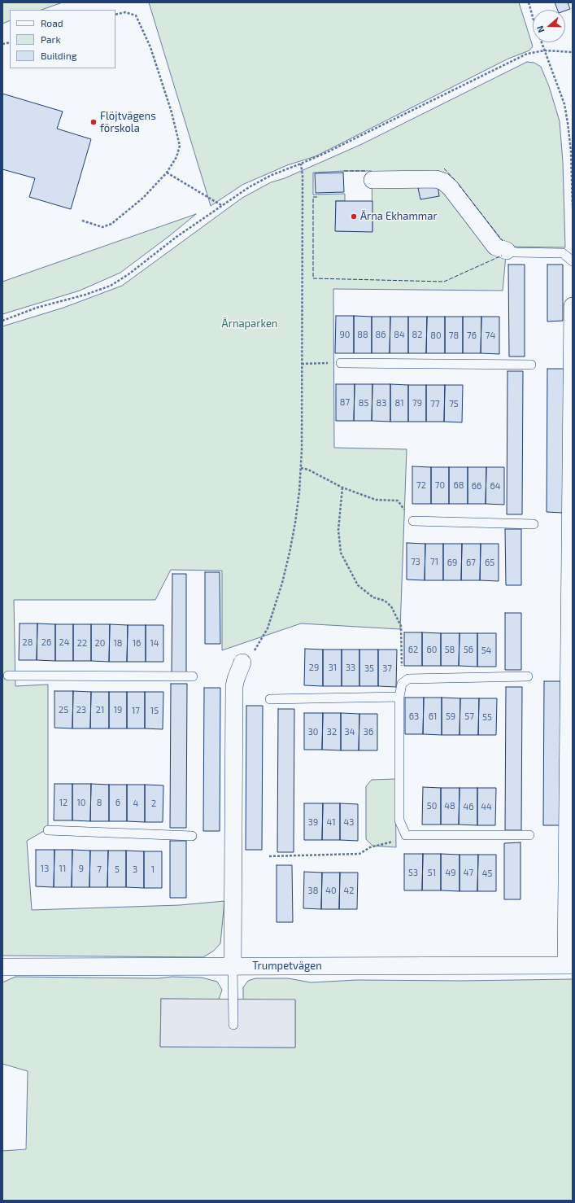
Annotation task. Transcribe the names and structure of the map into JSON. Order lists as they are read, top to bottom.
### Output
{
  "streets": {
    "street": ["Trumpetvägen"]
  },
  "parks": ["Ärnaparken"],
  "places": ["Flöjtvägens förskola", "Ärna Ekhammar"],
  "house_numbers": [
    "90",
    "88",
    "86",
    "84",
    "82",
    "80",
    "78",
    "76",
    "74",
    "87",
    "85",
    "83",
    "81",
    "79",
    "77",
    "75",
    "72",
    "70",
    "68",
    "66",
    "64",
    "73",
    "71",
    "69",
    "67",
    "65",
    "28",
    "26",
    "24",
    "22",
    "20",
    "18",
    "16",
    "14",
    "62",
    "60",
    "58",
    "56",
    "54",
    "29",
    "31",
    "33",
    "35",
    "37",
    "25",
    "23",
    "21",
    "19",
    "17",
    "15",
    "63",
    "61",
    "59",
    "57",
    "55",
    "30",
    "32",
    "34",
    "36",
    "12",
    "10",
    "8",
    "6",
    "4",
    "2",
    "50",
    "48",
    "46",
    "44",
    "39",
    "41",
    "43",
    "13",
    "11",
    "9",
    "7",
    "5",
    "3",
    "1",
    "53",
    "51",
    "49",
    "47",
    "45",
    "38",
    "40",
    "42"
  ],
  "legend": ["Road", "Park", "Building"],
  "north": "left"
}
